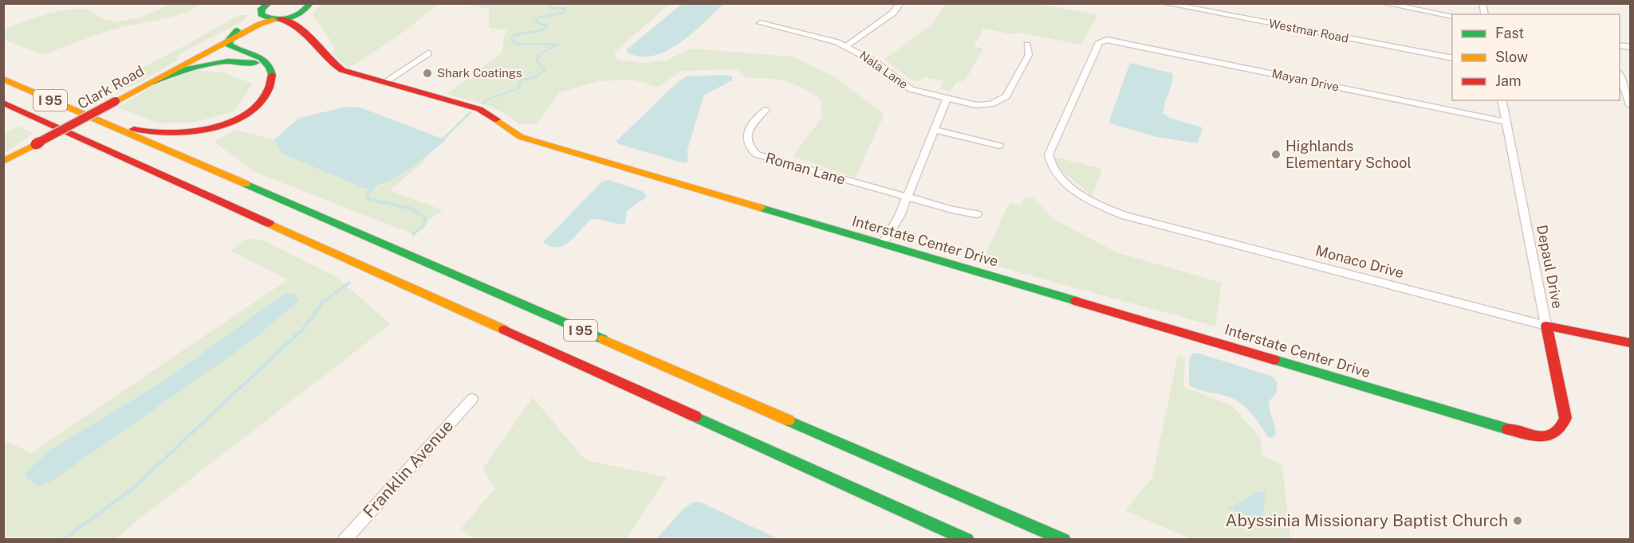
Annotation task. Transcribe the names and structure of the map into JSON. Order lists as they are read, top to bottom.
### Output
{
  "streets": {
    "main road": [
      "Clark Road",
      "I 95",
      "Interstate Center Drive",
      "Monaco Drive",
      "Depaul Drive"
    ],
    "street": [
      "Westmar Road",
      "Nala Lane",
      "Mayan Drive",
      "Roman Lane",
      "Franklin Avenue"
    ]
  },
  "crossings": [
    ["Mayan Drive", "Monaco Drive"],
    ["Mayan Drive", "Depaul Drive"],
    ["Clark Road", "Interstate Center Drive"],
    ["Interstate Center Drive", "Depaul Drive"],
    ["Monaco Drive", "Depaul Drive"]
  ],
  "places": ["Shark Coatings", "Highlands Elementary School", "Abyssinia Missionary Baptist Church"],
  "legend": ["Fast", "Slow", "Jam"]
}
